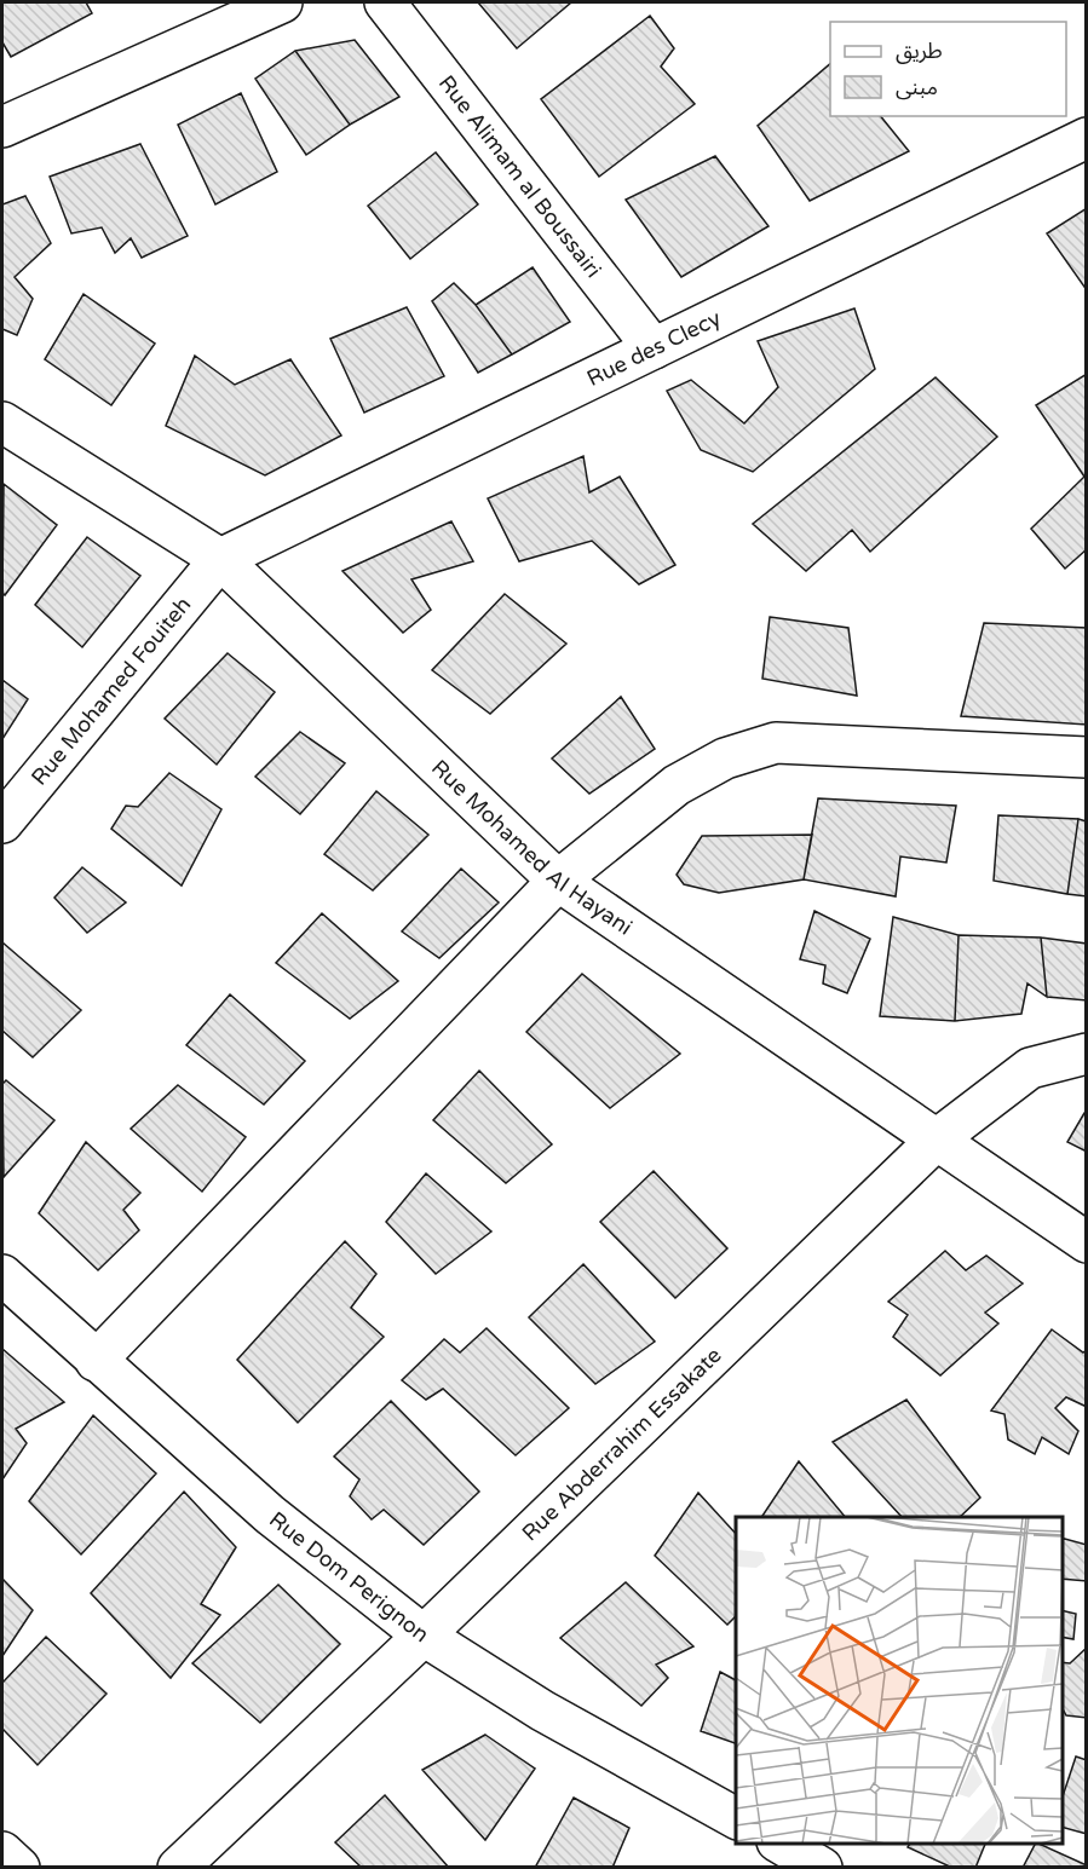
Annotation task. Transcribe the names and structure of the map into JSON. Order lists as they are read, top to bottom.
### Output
{
  "streets": {
    "street": [
      "Rue Alimam al Boussairi",
      "Rue des Clecy",
      "Rue Mohamed Fouiteh",
      "Rue Mohamed Al Hayani",
      "Rue Abderrahim Essakate",
      "Rue Dom Perignon"
    ]
  },
  "crossings": [
    ["Rue Alimam al Boussairi", "Rue des Clecy"],
    ["Rue des Clecy", "Rue Mohamed Fouiteh"],
    ["Rue des Clecy", "Rue Mohamed Al Hayani"],
    ["Rue Mohamed Fouiteh", "Rue Mohamed Al Hayani"],
    ["Rue Mohamed Al Hayani", "Rue Abderrahim Essakate"],
    ["Rue Abderrahim Essakate", "Rue Dom Perignon"]
  ],
  "legend": ["طريق", "مبنى"]
}
